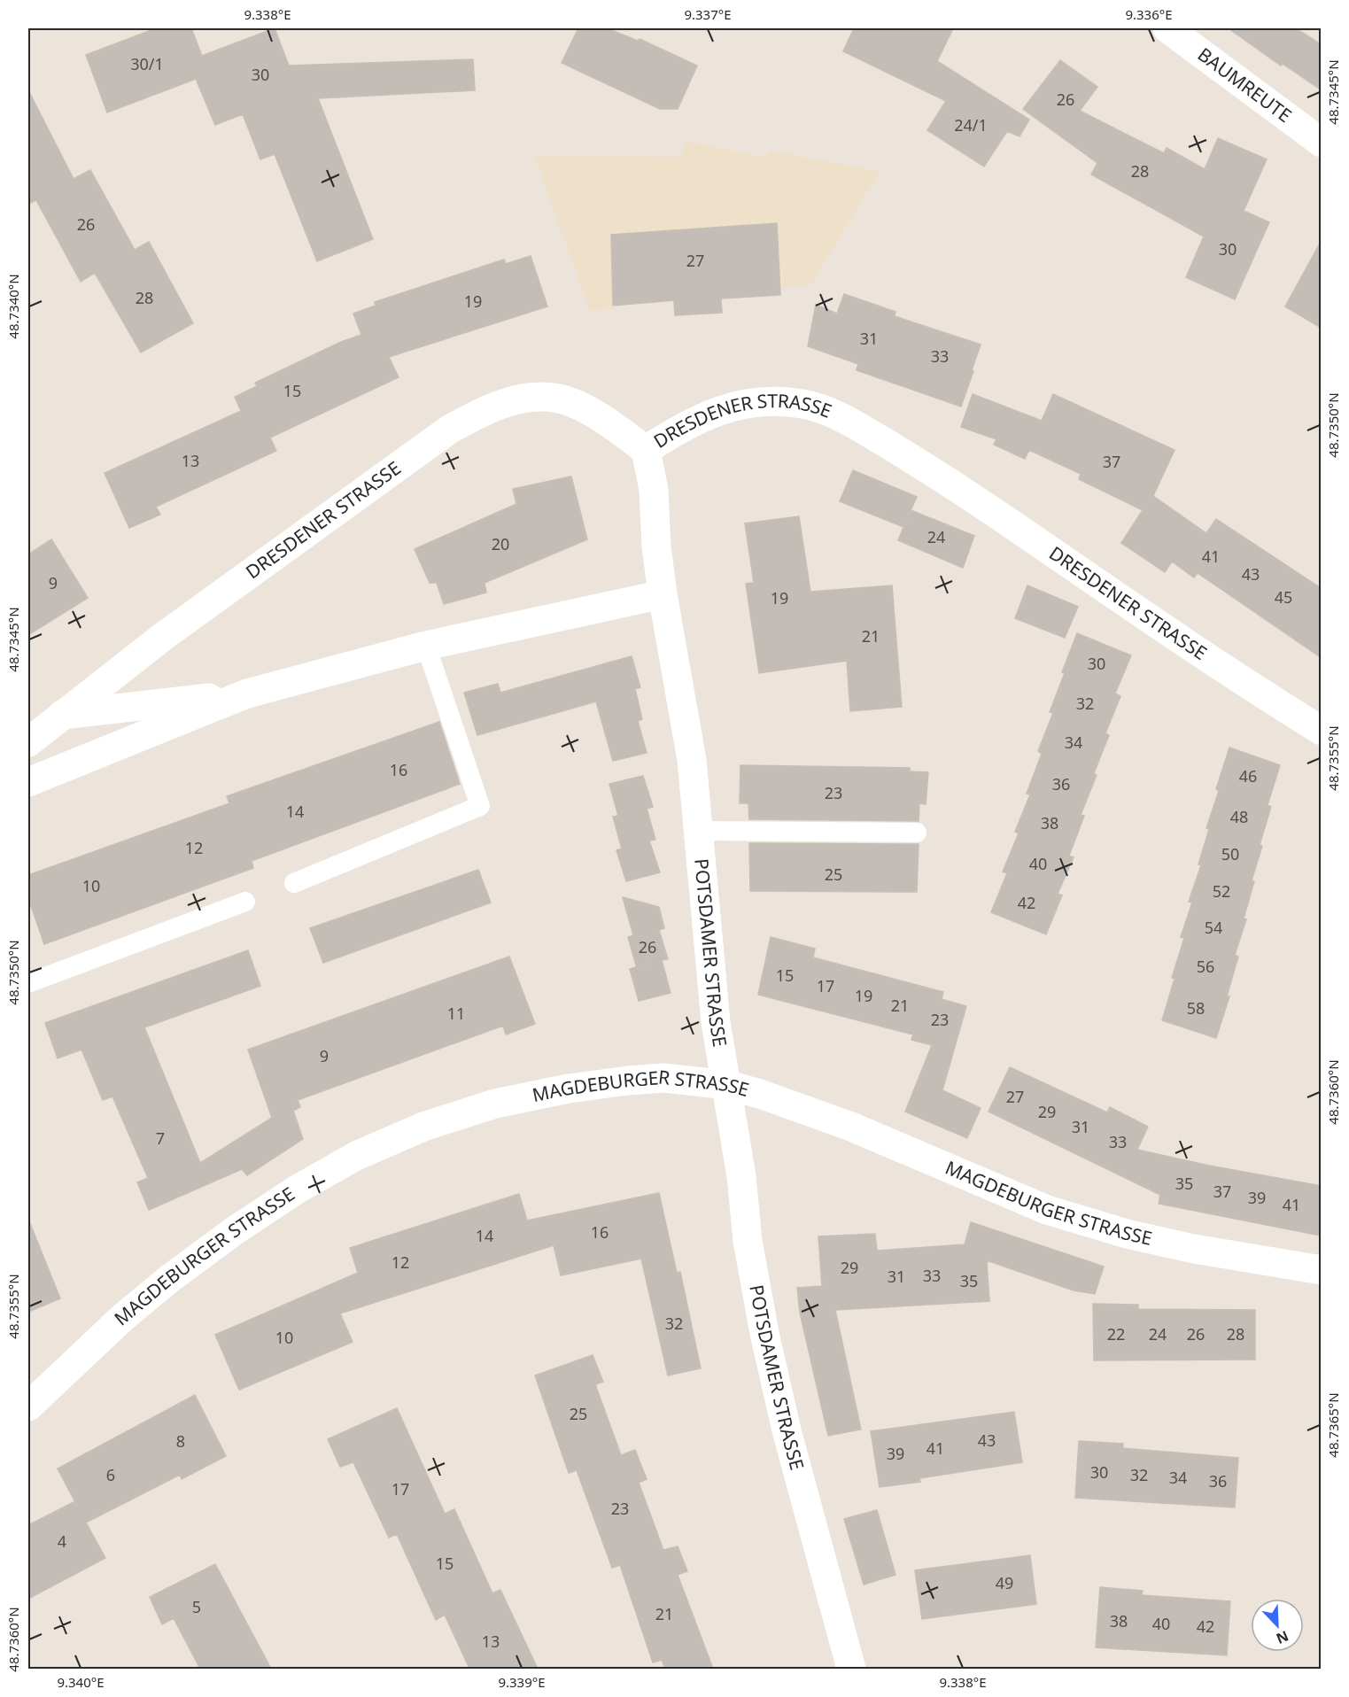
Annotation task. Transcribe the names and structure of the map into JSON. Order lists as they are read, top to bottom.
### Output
{
  "streets": {
    "street": [
      "BAUMREUTE",
      "DRESDENER STRASSE",
      "POTSDAMER STRASSE",
      "MAGDEBURGER STRASSE"
    ]
  },
  "crossings": [
    ["DRESDENER STRASSE", "POTSDAMER STRASSE"],
    ["POTSDAMER STRASSE", "MAGDEBURGER STRASSE"]
  ],
  "house_numbers": [
    "30/1",
    "30",
    "26",
    "24/1",
    "28",
    "26",
    "30",
    "27",
    "28",
    "19",
    "31",
    "33",
    "15",
    "13",
    "37",
    "24",
    "20",
    "41",
    "43",
    "9",
    "45",
    "19",
    "21",
    "30",
    "32",
    "34",
    "16",
    "46",
    "36",
    "23",
    "14",
    "48",
    "38",
    "12",
    "50",
    "40",
    "25",
    "10",
    "52",
    "42",
    "54",
    "26",
    "56",
    "15",
    "17",
    "19",
    "21",
    "58",
    "11",
    "23",
    "9",
    "27",
    "29",
    "31",
    "7",
    "33",
    "35",
    "37",
    "39",
    "41",
    "16",
    "14",
    "12",
    "29",
    "33",
    "31",
    "35",
    "32",
    "22",
    "24",
    "26",
    "28",
    "10",
    "25",
    "43",
    "8",
    "41",
    "39",
    "30",
    "6",
    "32",
    "34",
    "36",
    "17",
    "23",
    "4",
    "15",
    "49",
    "5",
    "21",
    "38",
    "40",
    "42",
    "13"
  ],
  "north": "bottom right",
  "coordinates": [
    "9.338°E",
    "9.337°E",
    "9.336°E",
    "48.7345°N",
    "48.7340°N",
    "48.7350°N",
    "48.7355°N",
    "48.7360°N",
    "48.7365°N",
    "9.340°E",
    "9.339°E"
  ]
}
